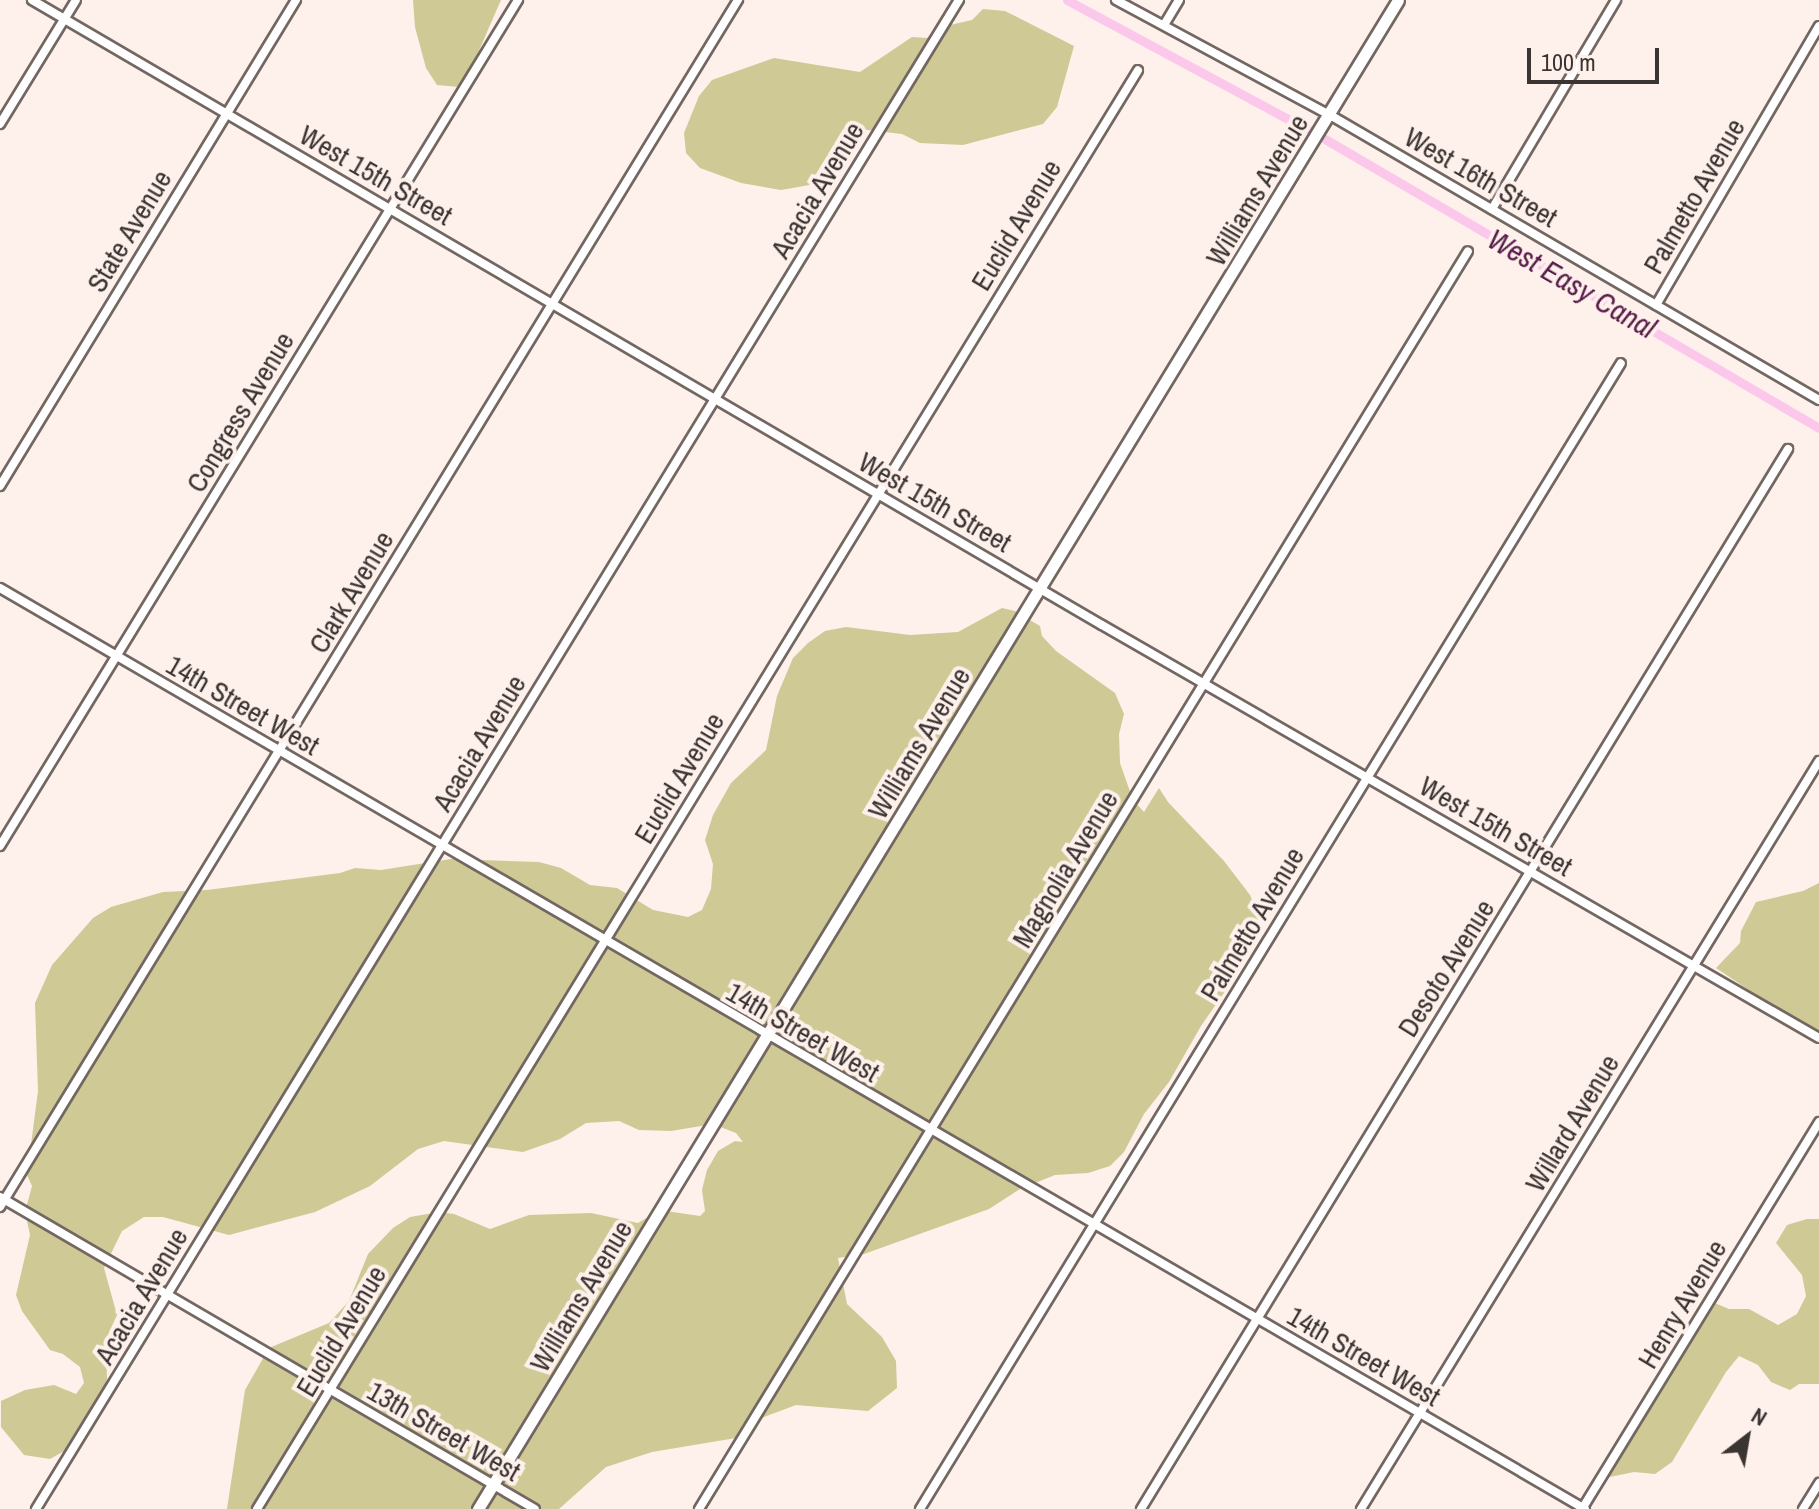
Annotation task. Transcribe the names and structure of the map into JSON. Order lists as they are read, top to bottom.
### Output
{
  "streets": {
    "street": [
      "West 15th Street",
      "West 16th Street",
      "Acacia Avenue",
      "Williams Avenue",
      "Palmetto Avenue",
      "Euclid Avenue",
      "State Avenue",
      "Congress Avenue",
      "Clark Avenue",
      "14th Street West",
      "Magnolia Avenue",
      "Desoto Avenue",
      "Willard Avenue",
      "Henry Avenue",
      "13th Street West"
    ]
  },
  "crossings": [
    ["West 15th Street", "Acacia Avenue"],
    ["West 15th Street", "Williams Avenue"],
    ["West 15th Street", "Palmetto Avenue"],
    ["West 15th Street", "Euclid Avenue"],
    ["West 15th Street", "State Avenue"],
    ["West 15th Street", "Congress Avenue"],
    ["West 15th Street", "Clark Avenue"],
    ["West 15th Street", "Magnolia Avenue"],
    ["West 15th Street", "Desoto Avenue"],
    ["West 15th Street", "Willard Avenue"],
    ["West 16th Street", "Williams Avenue"],
    ["West 16th Street", "Palmetto Avenue"],
    ["Acacia Avenue", "14th Street West"],
    ["Acacia Avenue", "13th Street West"],
    ["Williams Avenue", "14th Street West"],
    ["Williams Avenue", "13th Street West"],
    ["Palmetto Avenue", "14th Street West"],
    ["Euclid Avenue", "14th Street West"],
    ["Euclid Avenue", "13th Street West"],
    ["Congress Avenue", "14th Street West"],
    ["Clark Avenue", "14th Street West"],
    ["Clark Avenue", "13th Street West"],
    ["14th Street West", "Magnolia Avenue"],
    ["14th Street West", "Desoto Avenue"],
    ["14th Street West", "Willard Avenue"],
    ["14th Street West", "Henry Avenue"]
  ],
  "water": ["West Easy Canal"],
  "scale_bar": "100 m",
  "north": "top right"
}
